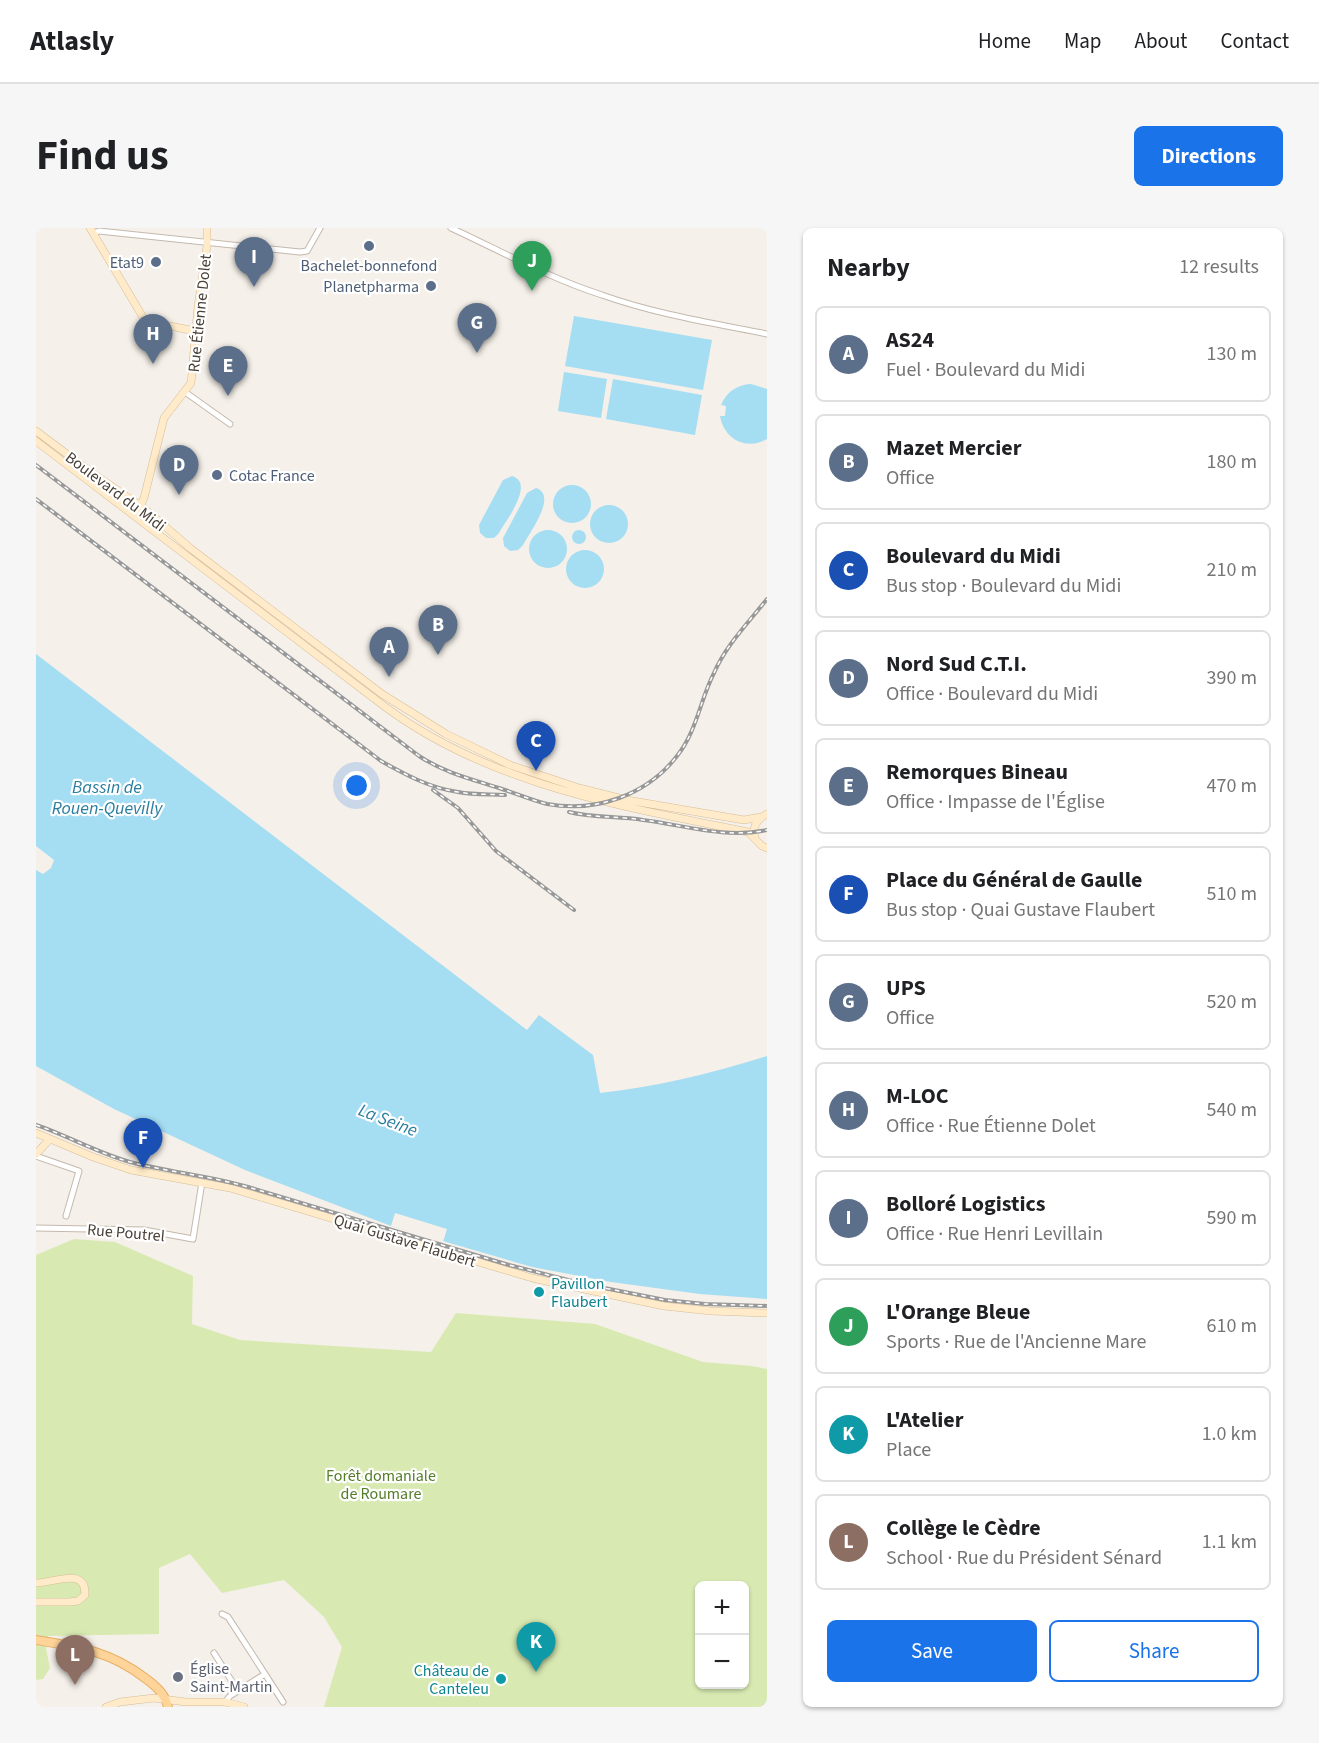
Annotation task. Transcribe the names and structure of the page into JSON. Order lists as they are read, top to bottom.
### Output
{
  "streets": {
    "main road": ["Rue Étienne Dolet", "Boulevard du Midi", "Quai Gustave Flaubert"],
    "street": ["Rue Poutrel"]
  },
  "crossings": [
    ["Rue Poutrel", "Quai Gustave Flaubert"]
  ],
  "water": ["Bassin de Rouen-Quevilly", "La Seine"],
  "parks": ["Forêt domaniale de Roumare"],
  "places": [
    "Bachelet-bonnefond",
    "Etat9",
    "Planetpharma",
    "Cotac France",
    "Pavillon Flaubert",
    "Église Saint-Martin",
    "Château de Canteleu"
  ],
  "page": {
    "header": "Atlasly",
    "nav": [
      "Home",
      "Map",
      "About",
      "Contact"
    ],
    "title": "Find us",
    "buttons": [
      "Directions",
      ["Save", "Share"]
    ],
    "heading": ["Nearby", "12 results"],
    "pins": [
      "I",
      "J",
      "G",
      "H",
      "E",
      "D",
      "B",
      "A",
      "C",
      "F",
      "K",
      "L"
    ],
    "list": [
      {
        "mark": "A",
        "name": "AS24",
        "note": "Fuel · Boulevard du Midi",
        "value": "130 m"
      },
      {
        "mark": "B",
        "name": "Mazet Mercier",
        "note": "Office",
        "value": "180 m"
      },
      {
        "mark": "C",
        "name": "Boulevard du Midi",
        "note": "Bus stop · Boulevard du Midi",
        "value": "210 m"
      },
      {
        "mark": "D",
        "name": "Nord Sud C.T.I.",
        "note": "Office · Boulevard du Midi",
        "value": "390 m"
      },
      {
        "mark": "E",
        "name": "Remorques Bineau",
        "note": "Office · Impasse de l'Église",
        "value": "470 m"
      },
      {
        "mark": "F",
        "name": "Place du Général de Gaulle",
        "note": "Bus stop · Quai Gustave Flaubert",
        "value": "510 m"
      },
      {
        "mark": "G",
        "name": "UPS",
        "note": "Office",
        "value": "520 m"
      },
      {
        "mark": "H",
        "name": "M-LOC",
        "note": "Office · Rue Étienne Dolet",
        "value": "540 m"
      },
      {
        "mark": "I",
        "name": "Bolloré Logistics",
        "note": "Office · Rue Henri Levillain",
        "value": "590 m"
      },
      {
        "mark": "J",
        "name": "L'Orange Bleue",
        "note": "Sports · Rue de l'Ancienne Mare",
        "value": "610 m"
      },
      {
        "mark": "K",
        "name": "L'Atelier",
        "note": "Place",
        "value": "1.0 km"
      },
      {
        "mark": "L",
        "name": "Collège le Cèdre",
        "note": "School · Rue du Président Sénard",
        "value": "1.1 km"
      }
    ],
    "map_buttons": ["+", "−"]
  }
}
